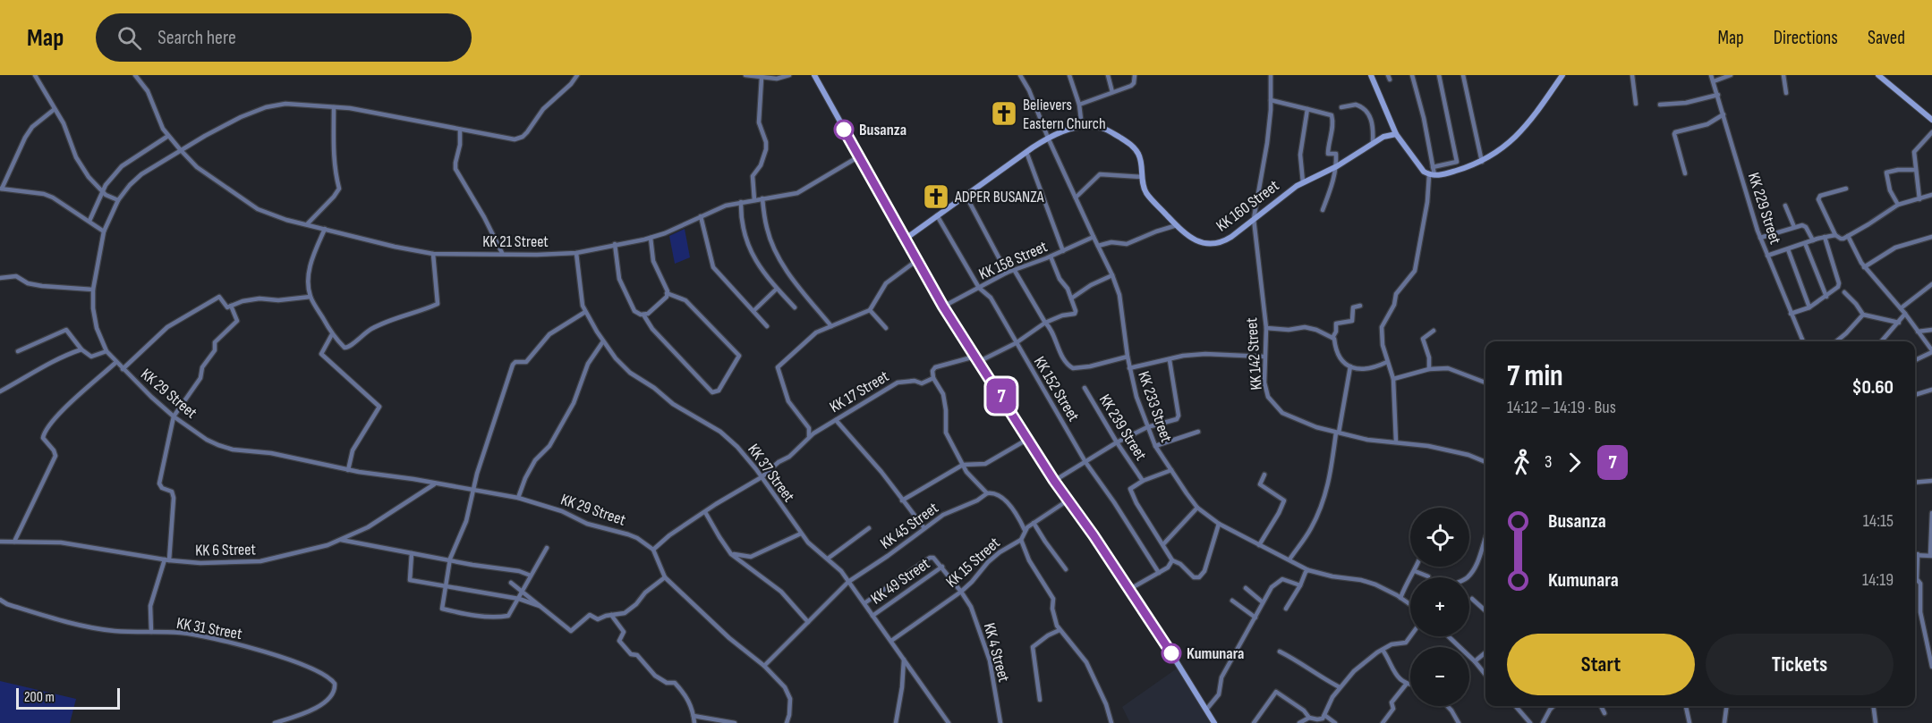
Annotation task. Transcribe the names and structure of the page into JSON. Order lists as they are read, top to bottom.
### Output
{
  "streets": {
    "main road": ["KK 160 Street"],
    "street": [
      "KK 229 Street",
      "KK 21 Street",
      "KK 158 Street",
      "KK 142 Street",
      "KK 152 Street",
      "KK 17 Street",
      "KK 29 Street",
      "KK 233 Street",
      "KK 239 Street",
      "KK 37 Street",
      "KK 45 Street",
      "KK 6 Street",
      "KK 15 Street",
      "KK 49 Street",
      "KK 31 Street",
      "KK 4 Street"
    ]
  },
  "crossings": [
    ["KK 160 Street", "KK 142 Street"],
    ["KK 160 Street", "KK 152 Street"],
    ["KK 160 Street", "KK 233 Street"],
    ["KK 21 Street", "KK 29 Street"],
    ["KK 21 Street", "KK 37 Street"],
    ["KK 158 Street", "KK 152 Street"],
    ["KK 158 Street", "KK 233 Street"],
    ["KK 17 Street", "KK 29 Street"],
    ["KK 17 Street", "KK 37 Street"],
    ["KK 29 Street", "KK 6 Street"],
    ["KK 233 Street", "KK 239 Street"],
    ["KK 37 Street", "KK 45 Street"],
    ["KK 37 Street", "KK 15 Street"],
    ["KK 37 Street", "KK 49 Street"],
    ["KK 15 Street", "KK 4 Street"],
    ["KK 49 Street", "KK 4 Street"]
  ],
  "places": {
    "church": ["Believers Eastern Church", "ADPER BUSANZA"],
    "other": ["Busanza", "Kumunara"]
  },
  "lines": ["bus line 7"],
  "scale_bar": "200 m",
  "page": {
    "header": "Map",
    "search": "Search here",
    "nav": ["Map", "Directions", "Saved"],
    "on_map": "7",
    "heading": ["7 min", "14:12 – 14:19 · Bus", "$0.60"],
    "legs": ["3", "7"],
    "list": [
      {
        "name": "Busanza",
        "value": "14:15"
      },
      {
        "name": "Kumunara",
        "value": "14:19"
      }
    ],
    "map_buttons": ["+", "−"],
    "buttons": ["Start", "Tickets"],
    "scale": "200 m"
  }
}
